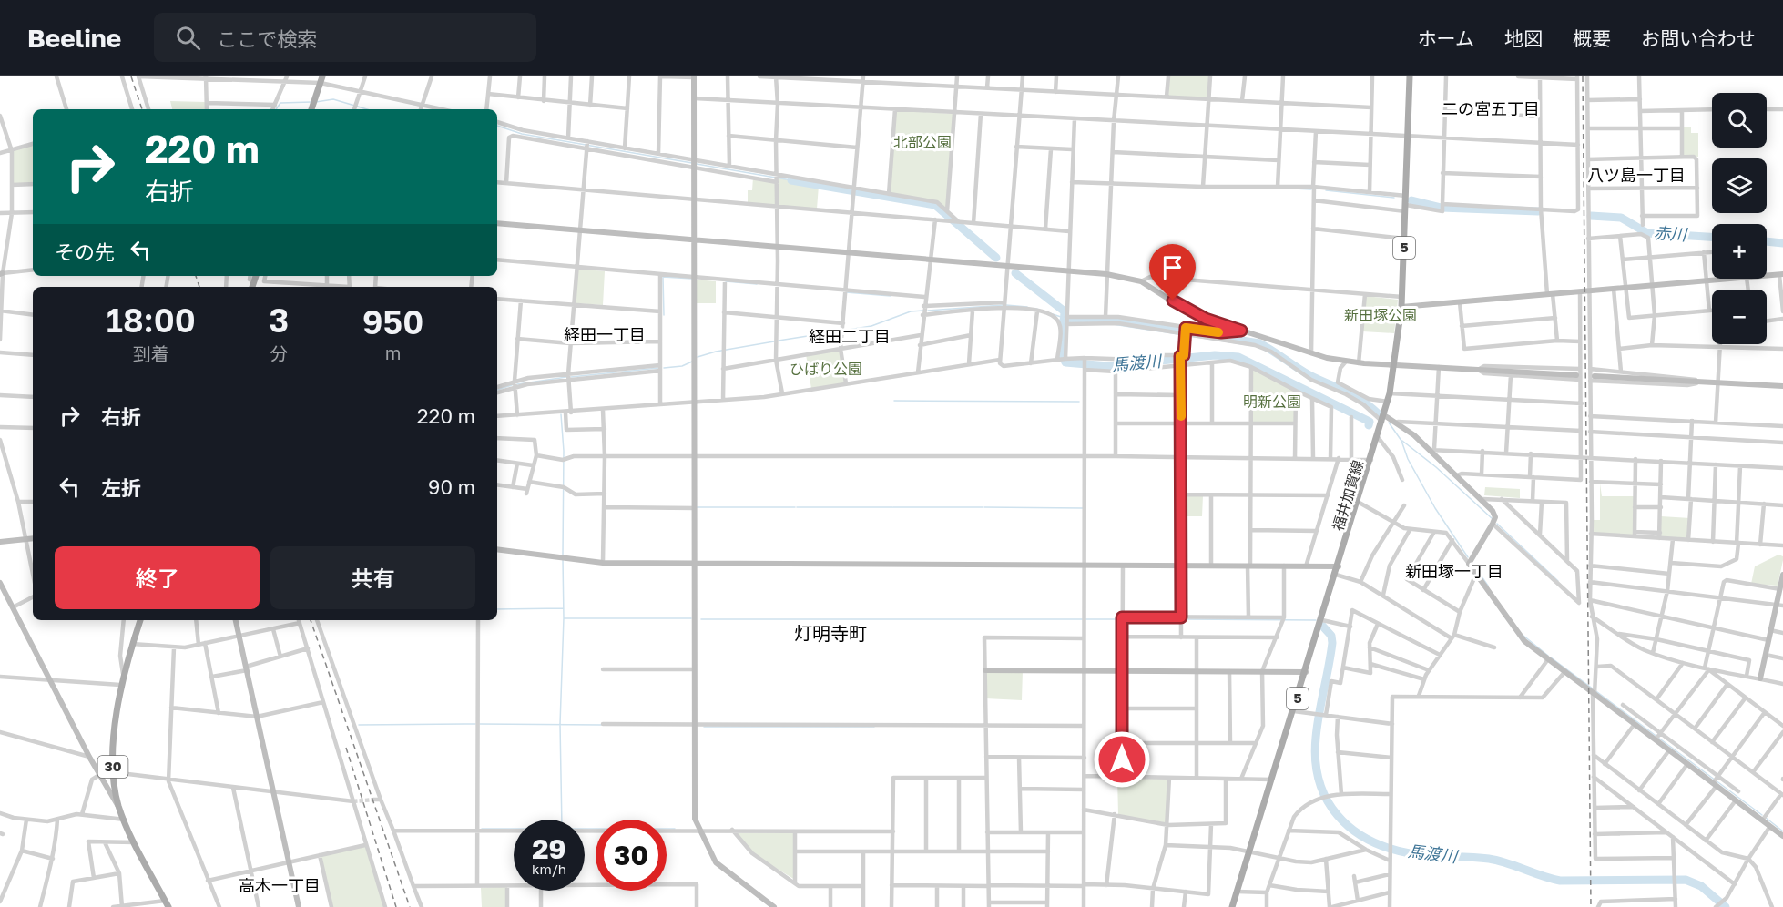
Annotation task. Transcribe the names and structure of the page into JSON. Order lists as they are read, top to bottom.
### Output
{
  "streets": {
    "main road": ["5", "福井加賀線", "30"]
  },
  "districts": [
    "二の宮五丁目",
    "八ツ島一丁目",
    "経田一丁目",
    "経田二丁目",
    "新田塚一丁目",
    "灯明寺町",
    "高木一丁目"
  ],
  "water": ["赤川", "馬渡川"],
  "parks": [
    "北部公園",
    "新田塚公園",
    "ひばり公園",
    "明新公園"
  ],
  "page": {
    "header": "Beeline",
    "search": "ここで検索",
    "nav": [
      "ホーム",
      "地図",
      "概要",
      "お問い合わせ"
    ],
    "map_buttons": ["+", "−"],
    "turn": ["220 m", "右折"],
    "then": "その先",
    "eta": [
      "18:00",
      "到着",
      "3",
      "分",
      "950",
      "m"
    ],
    "list": [
      {
        "name": "右折",
        "value": "220 m"
      },
      {
        "name": "左折",
        "value": "90 m"
      }
    ],
    "buttons": ["終了", "共有"],
    "speed": "29 km/h",
    "limit": "30"
  }
}
